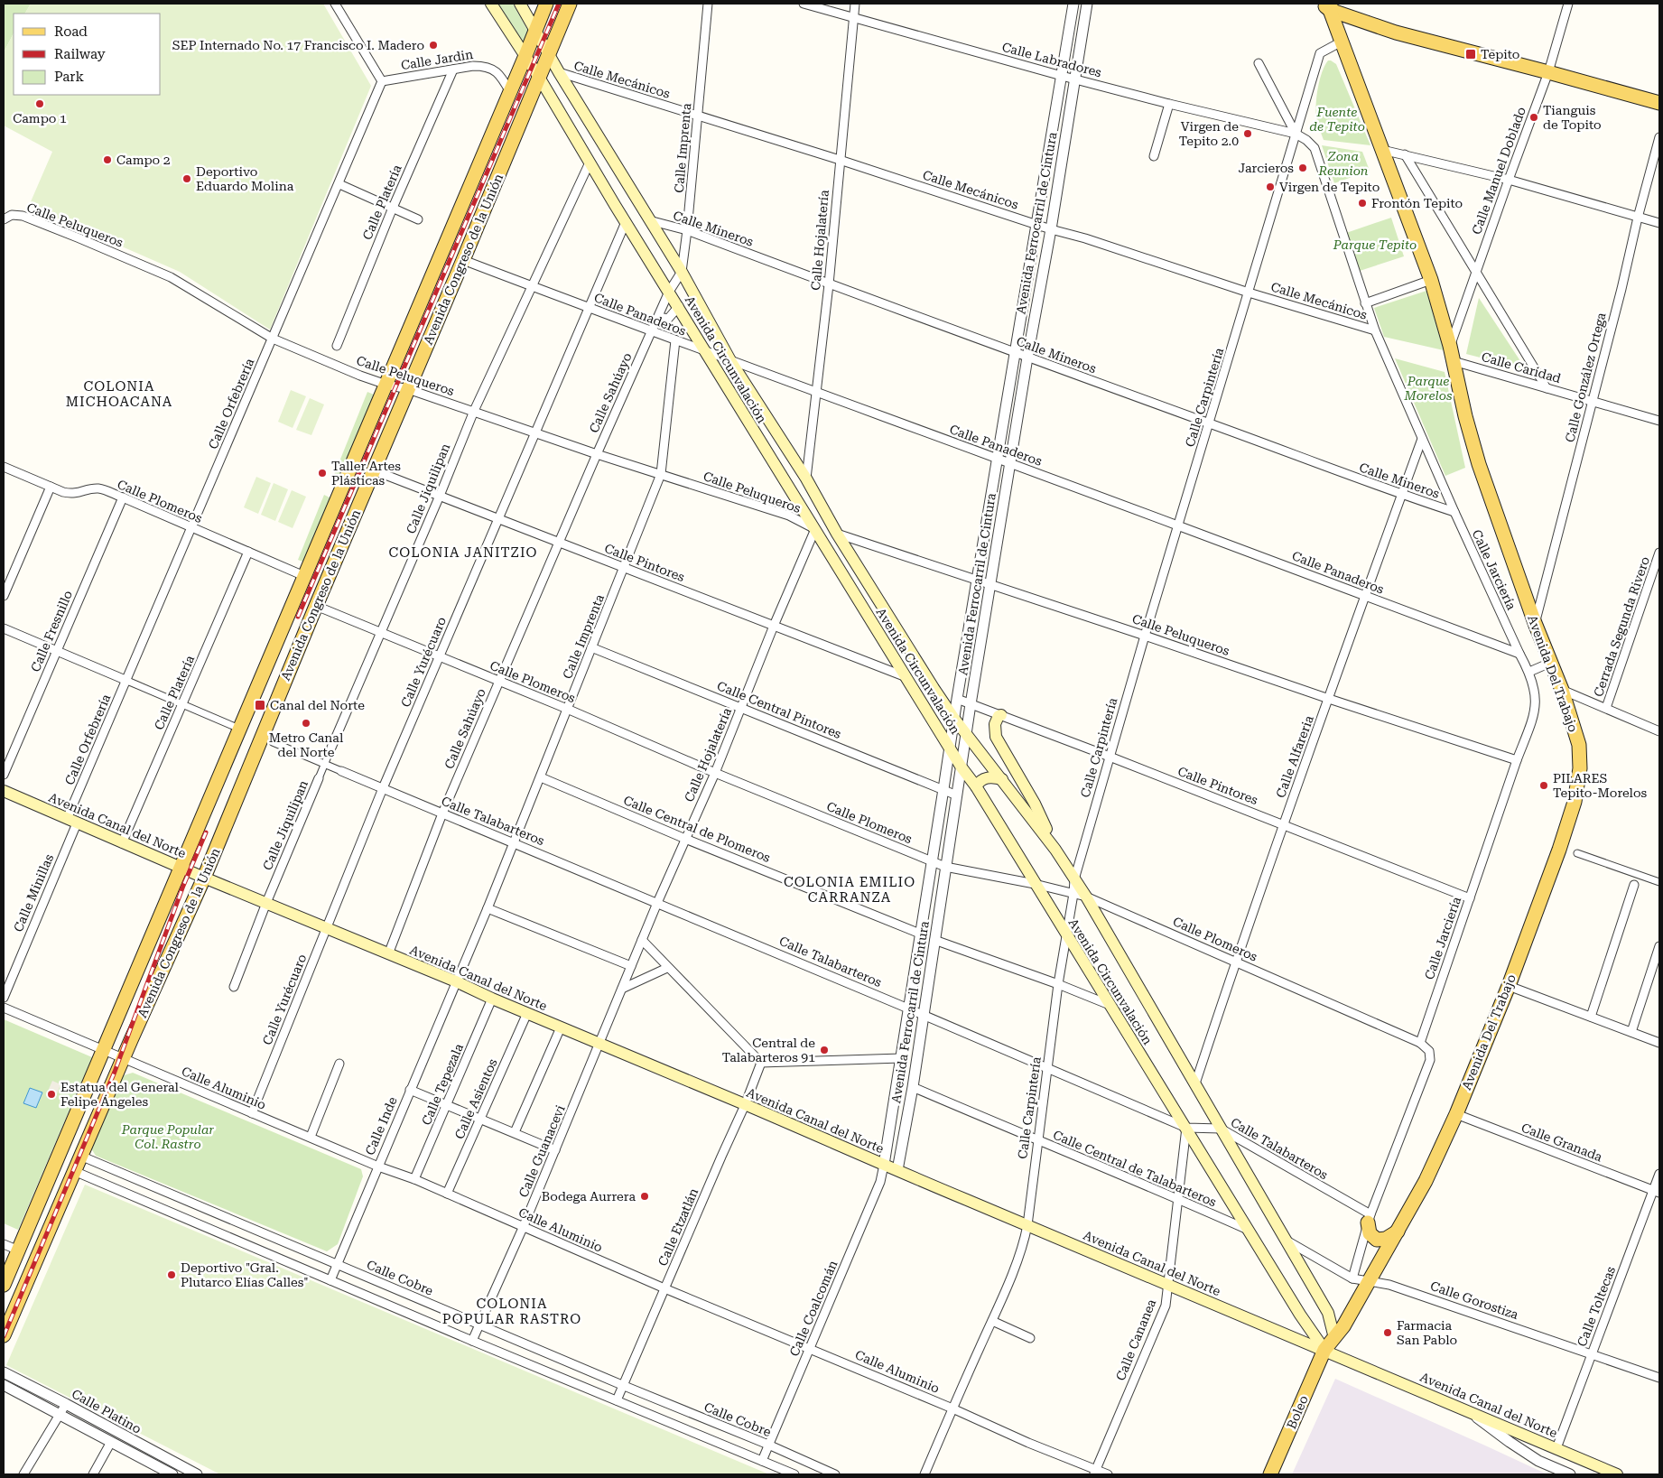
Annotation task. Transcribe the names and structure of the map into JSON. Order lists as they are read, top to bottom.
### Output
{
  "streets": {
    "main road": [
      "Avenida Congreso de la Unión",
      "Avenida Circunvalación",
      "Avenida Del Trabajo",
      "Avenida Canal del Norte",
      "Boleo"
    ],
    "street": [
      "Calle Jardin",
      "Calle Labradores",
      "Calle Mecánicos",
      "Calle Imprenta",
      "Calle Manuel Doblado",
      "Calle Platería",
      "Avenida Ferrocarril de Cintura",
      "Calle Peluqueros",
      "Calle Mineros",
      "Calle Hojalatería",
      "Calle Panaderos",
      "Calle Caridad",
      "Calle González Ortega",
      "Calle Sahúayo",
      "Calle Carpintería",
      "Calle Orfebrería",
      "Calle Jiquilipan",
      "Calle Plomeros",
      "Calle Pintores",
      "Calle Jarciería",
      "Cerrada Segunda Rivero",
      "Calle Fresnillo",
      "Calle Yurécuaro",
      "Calle Central Pintores",
      "Calle Alfareria",
      "Calle Talabarteros",
      "Calle Central de Plomeros",
      "Calle Minillas",
      "Calle Tepezala",
      "Calle Aluminio",
      "Calle Asientos",
      "Calle Inde",
      "Calle Granada",
      "Calle Guanacevi",
      "Calle Central de Talabarteros",
      "Calle Etzatlán",
      "Calle Cobre",
      "Calle Gorostiza",
      "Calle Toltecas",
      "Calle Coalcomán",
      "Calle Cananea",
      "Calle Platino"
    ]
  },
  "crossings": [
    ["Calle Jardin", "Calle Platería"],
    ["Calle Jardin", "Avenida Congreso de la Unión"],
    ["Calle Jardin", "Calle Orfebrería"],
    ["Calle Labradores", "Avenida Ferrocarril de Cintura"],
    ["Calle Labradores", "Calle Hojalatería"],
    ["Calle Labradores", "Calle Carpintería"],
    ["Calle Labradores", "Calle Jarciería"],
    ["Calle Mecánicos", "Calle Imprenta"],
    ["Calle Mecánicos", "Avenida Ferrocarril de Cintura"],
    ["Calle Mecánicos", "Calle Hojalatería"],
    ["Calle Mecánicos", "Avenida Circunvalación"],
    ["Calle Mecánicos", "Calle Carpintería"],
    ["Calle Mecánicos", "Calle Jarciería"],
    ["Calle Mecánicos", "Avenida Del Trabajo"],
    ["Calle Imprenta", "Calle Peluqueros"],
    ["Calle Imprenta", "Calle Mineros"],
    ["Calle Imprenta", "Calle Panaderos"],
    ["Calle Imprenta", "Avenida Circunvalación"],
    ["Calle Imprenta", "Calle Sahúayo"],
    ["Calle Imprenta", "Calle Plomeros"],
    ["Calle Imprenta", "Calle Pintores"],
    ["Calle Imprenta", "Calle Central Pintores"],
    ["Calle Imprenta", "Calle Talabarteros"],
    ["Calle Imprenta", "Avenida Canal del Norte"],
    ["Calle Imprenta", "Calle Central de Plomeros"],
    ["Calle Imprenta", "Calle Inde"],
    ["Calle Manuel Doblado", "Avenida Del Trabajo"],
    ["Calle Platería", "Calle Plomeros"],
    ["Calle Platería", "Avenida Canal del Norte"],
    ["Avenida Ferrocarril de Cintura", "Calle Peluqueros"],
    ["Avenida Ferrocarril de Cintura", "Calle Mineros"],
    ["Avenida Ferrocarril de Cintura", "Calle Panaderos"],
    ["Avenida Ferrocarril de Cintura", "Avenida Circunvalación"],
    ["Avenida Ferrocarril de Cintura", "Calle Plomeros"],
    ["Avenida Ferrocarril de Cintura", "Calle Pintores"],
    ["Avenida Ferrocarril de Cintura", "Calle Central Pintores"],
    ["Avenida Ferrocarril de Cintura", "Calle Talabarteros"],
    ["Avenida Ferrocarril de Cintura", "Avenida Canal del Norte"],
    ["Avenida Ferrocarril de Cintura", "Calle Central de Plomeros"],
    ["Avenida Ferrocarril de Cintura", "Calle Central de Talabarteros"],
    ["Avenida Ferrocarril de Cintura", "Calle Coalcomán"],
    ["Calle Peluqueros", "Calle Hojalatería"],
    ["Calle Peluqueros", "Avenida Congreso de la Unión"],
    ["Calle Peluqueros", "Avenida Circunvalación"],
    ["Calle Peluqueros", "Calle Sahúayo"],
    ["Calle Peluqueros", "Calle Carpintería"],
    ["Calle Peluqueros", "Calle Orfebrería"],
    ["Calle Peluqueros", "Calle Jiquilipan"],
    ["Calle Peluqueros", "Calle Jarciería"],
    ["Calle Peluqueros", "Calle Yurécuaro"],
    ["Calle Peluqueros", "Calle Alfareria"],
    ["Calle Mineros", "Calle Hojalatería"],
    ["Calle Mineros", "Avenida Circunvalación"],
    ["Calle Mineros", "Calle Carpintería"],
    ["Calle Mineros", "Calle Jarciería"],
    ["Calle Mineros", "Calle Alfareria"],
    ["Calle Hojalatería", "Calle Panaderos"],
    ["Calle Hojalatería", "Avenida Circunvalación"],
    ["Calle Hojalatería", "Calle Plomeros"],
    ["Calle Hojalatería", "Calle Pintores"],
    ["Calle Hojalatería", "Calle Central Pintores"],
    ["Calle Hojalatería", "Calle Talabarteros"],
    ["Calle Hojalatería", "Avenida Canal del Norte"],
    ["Calle Hojalatería", "Calle Central de Plomeros"],
    ["Calle Hojalatería", "Calle Guanacevi"],
    ["Avenida Congreso de la Unión", "Calle Panaderos"],
    ["Avenida Congreso de la Unión", "Avenida Circunvalación"],
    ["Avenida Congreso de la Unión", "Calle Plomeros"],
    ["Avenida Congreso de la Unión", "Calle Pintores"],
    ["Avenida Congreso de la Unión", "Avenida Canal del Norte"],
    ["Avenida Congreso de la Unión", "Calle Aluminio"],
    ["Avenida Congreso de la Unión", "Calle Cobre"],
    ["Calle Panaderos", "Avenida Circunvalación"],
    ["Calle Panaderos", "Calle Sahúayo"],
    ["Calle Panaderos", "Calle Carpintería"],
    ["Calle Panaderos", "Calle Jiquilipan"],
    ["Calle Panaderos", "Calle Jarciería"],
    ["Calle Panaderos", "Calle Yurécuaro"],
    ["Calle Panaderos", "Calle Alfareria"],
    ["Avenida Circunvalación", "Calle Sahúayo"],
    ["Avenida Circunvalación", "Calle Carpintería"],
    ["Avenida Circunvalación", "Calle Jiquilipan"],
    ["Avenida Circunvalación", "Calle Plomeros"],
    ["Avenida Circunvalación", "Calle Pintores"],
    ["Avenida Circunvalación", "Calle Yurécuaro"],
    ["Avenida Circunvalación", "Avenida Del Trabajo"],
    ["Avenida Circunvalación", "Calle Alfareria"],
    ["Avenida Circunvalación", "Calle Talabarteros"],
    ["Avenida Circunvalación", "Avenida Canal del Norte"],
    ["Avenida Circunvalación", "Calle Central de Talabarteros"],
    ["Avenida Circunvalación", "Calle Gorostiza"],
    ["Avenida Circunvalación", "Calle Cananea"],
    ["Avenida Circunvalación", "Boleo"],
    ["Calle Caridad", "Calle González Ortega"],
    ["Calle Caridad", "Avenida Del Trabajo"],
    ["Calle González Ortega", "Avenida Del Trabajo"],
    ["Calle Sahúayo", "Calle Plomeros"],
    ["Calle Sahúayo", "Calle Pintores"],
    ["Calle Sahúayo", "Calle Talabarteros"],
    ["Calle Sahúayo", "Avenida Canal del Norte"],
    ["Calle Carpintería", "Calle Plomeros"],
    ["Calle Carpintería", "Calle Pintores"],
    ["Calle Carpintería", "Calle Jarciería"],
    ["Calle Carpintería", "Avenida Del Trabajo"],
    ["Calle Carpintería", "Calle Talabarteros"],
    ["Calle Carpintería", "Avenida Canal del Norte"],
    ["Calle Carpintería", "Calle Aluminio"],
    ["Calle Carpintería", "Calle Central de Talabarteros"],
    ["Calle Orfebrería", "Calle Plomeros"],
    ["Calle Orfebrería", "Avenida Canal del Norte"],
    ["Calle Orfebrería", "Calle Minillas"],
    ["Calle Jiquilipan", "Calle Plomeros"],
    ["Calle Jiquilipan", "Calle Pintores"],
    ["Calle Jiquilipan", "Calle Talabarteros"],
    ["Calle Jiquilipan", "Avenida Canal del Norte"],
    ["Calle Plomeros", "Calle Jarciería"],
    ["Calle Plomeros", "Calle Fresnillo"],
    ["Calle Plomeros", "Calle Yurécuaro"],
    ["Calle Plomeros", "Calle Alfareria"],
    ["Calle Pintores", "Calle Jarciería"],
    ["Calle Pintores", "Calle Yurécuaro"],
    ["Calle Pintores", "Calle Alfareria"],
    ["Calle Jarciería", "Calle Alfareria"],
    ["Calle Yurécuaro", "Calle Talabarteros"],
    ["Calle Yurécuaro", "Avenida Canal del Norte"],
    ["Calle Yurécuaro", "Calle Aluminio"],
    ["Avenida Del Trabajo", "Avenida Canal del Norte"],
    ["Avenida Del Trabajo", "Calle Granada"],
    ["Avenida Del Trabajo", "Calle Gorostiza"],
    ["Avenida Del Trabajo", "Boleo"],
    ["Calle Talabarteros", "Calle Cananea"],
    ["Avenida Canal del Norte", "Calle Minillas"],
    ["Avenida Canal del Norte", "Calle Tepezala"],
    ["Avenida Canal del Norte", "Calle Asientos"],
    ["Avenida Canal del Norte", "Calle Inde"],
    ["Avenida Canal del Norte", "Calle Guanacevi"],
    ["Avenida Canal del Norte", "Calle Etzatlán"],
    ["Avenida Canal del Norte", "Calle Toltecas"],
    ["Avenida Canal del Norte", "Calle Coalcomán"],
    ["Avenida Canal del Norte", "Calle Cananea"],
    ["Avenida Canal del Norte", "Boleo"],
    ["Calle Tepezala", "Calle Aluminio"],
    ["Calle Aluminio", "Calle Asientos"],
    ["Calle Aluminio", "Calle Inde"],
    ["Calle Aluminio", "Calle Guanacevi"],
    ["Calle Aluminio", "Calle Etzatlán"],
    ["Calle Aluminio", "Calle Coalcomán"],
    ["Calle Aluminio", "Calle Cananea"],
    ["Calle Inde", "Calle Cobre"],
    ["Calle Granada", "Calle Toltecas"],
    ["Calle Guanacevi", "Calle Cobre"],
    ["Calle Central de Talabarteros", "Calle Cananea"],
    ["Calle Etzatlán", "Calle Cobre"],
    ["Calle Cobre", "Calle Coalcomán"],
    ["Calle Gorostiza", "Calle Toltecas"]
  ],
  "districts": [
    "COLONIA MICHOACANA",
    "COLONIA JANITZIO",
    "COLONIA EMILIO CARRANZA",
    "COLONIA POPULAR RASTRO"
  ],
  "parks": [
    "Fuente de Tepito",
    "Zona Reunion",
    "Parque Tepito",
    "Parque Morelos",
    "Parque Popular Col. Rastro"
  ],
  "places": {
    "other": [
      "SEP Internado No. 17 Francisco I. Madero",
      "Campo 1",
      "Tianguis de Topito",
      "Virgen de Tepito 2.0",
      "Campo 2",
      "Jarcieros",
      "Deportivo Eduardo Molina",
      "Virgen de Tepito",
      "Frontón Tepito",
      "Taller Artes Plásticas",
      "Metro Canal del Norte",
      "PILARES Tepito-Morelos",
      "Central de Talabarteros 91",
      "Estatua del General Felipe Ángeles",
      "Bodega Aurrera",
      "Deportivo \"Gral. Plutarco Elías Calles\"",
      "Farmacia San Pablo"
    ],
    "transit": ["Tepito", "Canal del Norte"]
  },
  "legend": ["Road", "Railway", "Park"]
}
